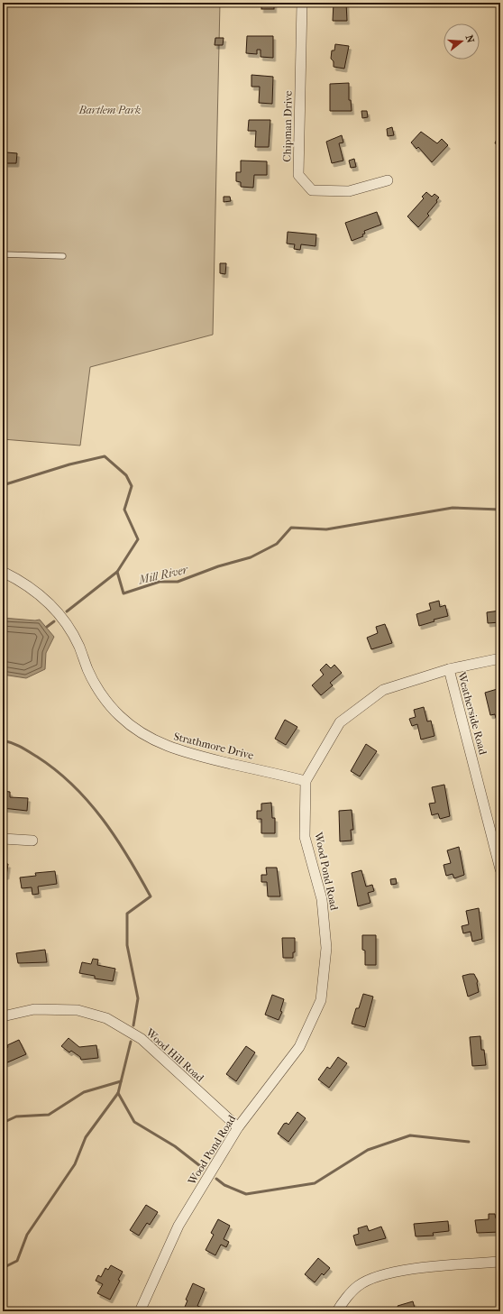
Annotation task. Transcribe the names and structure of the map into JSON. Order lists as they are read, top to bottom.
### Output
{
  "streets": {
    "street": [
      "Chipman Drive",
      "Weatherside Road",
      "Strathmore Drive",
      "Wood Pond Road",
      "Wood Hill Road"
    ]
  },
  "crossings": [
    ["Weatherside Road", "Wood Pond Road"],
    ["Strathmore Drive", "Wood Pond Road"],
    ["Wood Pond Road", "Wood Hill Road"]
  ],
  "water": ["Mill River"],
  "parks": ["Bartlem Park"],
  "north": "right"
}
